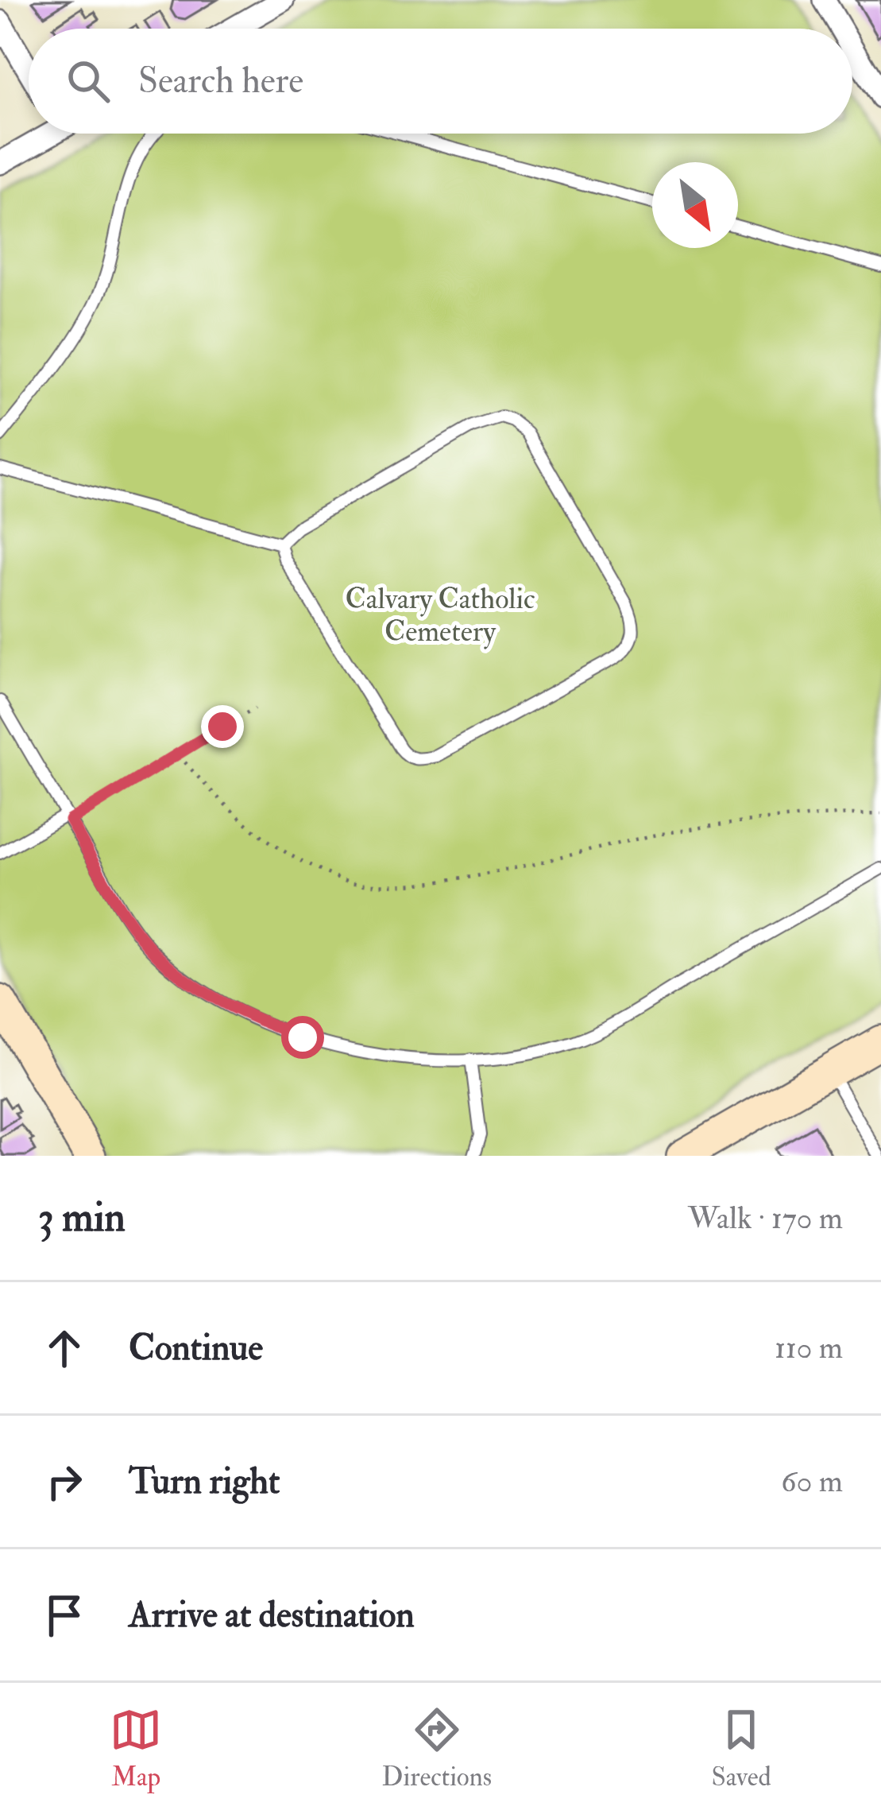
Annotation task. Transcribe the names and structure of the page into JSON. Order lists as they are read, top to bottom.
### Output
{
  "parks": ["Calvary Catholic Cemetery"],
  "north": "bottom right",
  "page": {
    "search": "Search here",
    "heading": ["3 min", "Walk · 170 m"],
    "list": [
      ["Continue", "110 m"],
      ["Turn right", "60 m"],
      "Arrive at destination"
    ],
    "nav": ["Map", "Directions", "Saved"]
  }
}
